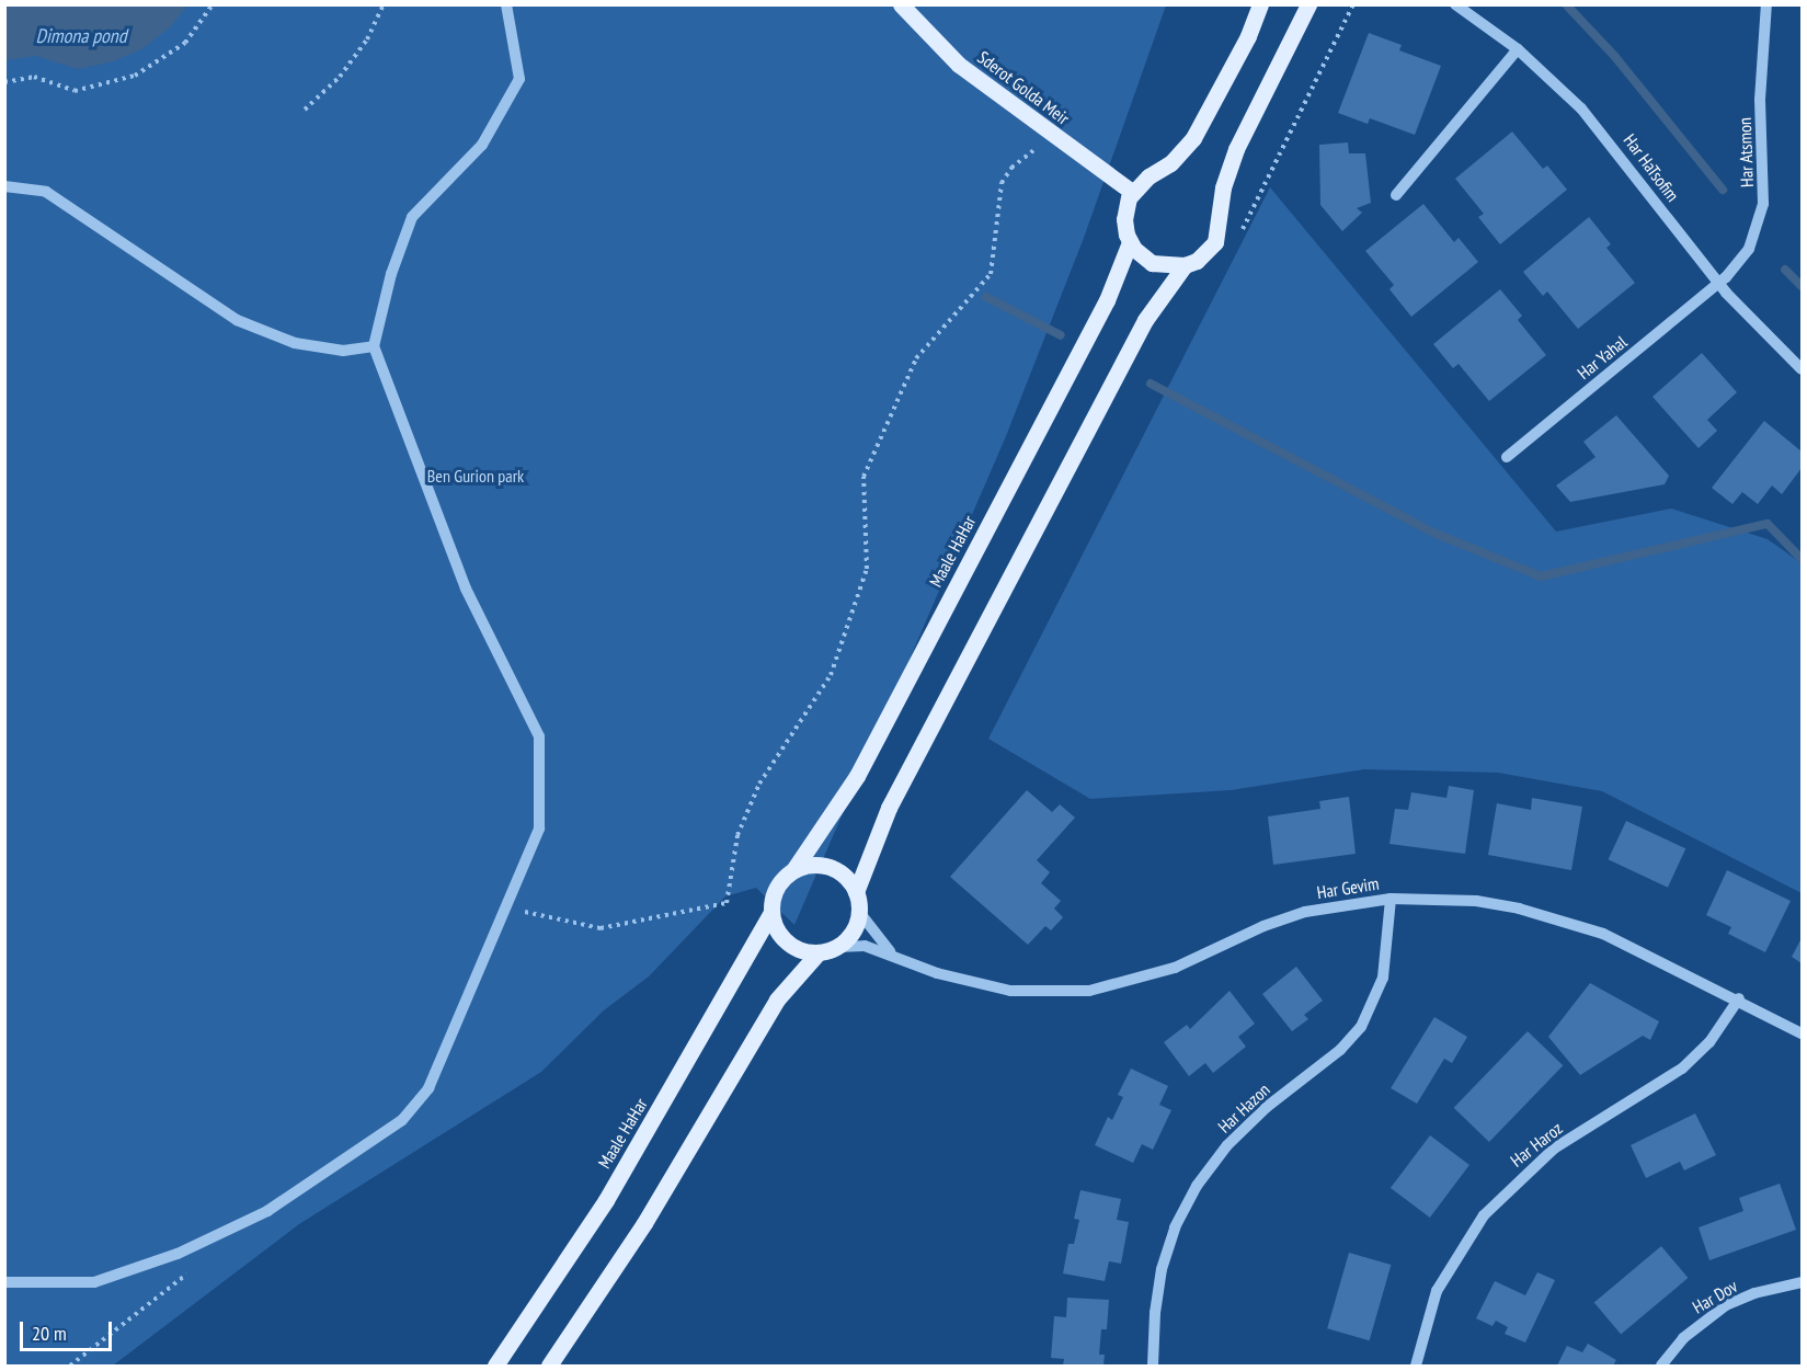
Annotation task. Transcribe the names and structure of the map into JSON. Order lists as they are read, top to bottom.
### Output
{
  "streets": {
    "main road": ["Sderot Golda Meir", "Maale HaHar"],
    "street": [
      "Har Atsmon",
      "Har HaTsofim",
      "Har Yahal",
      "Har Gevim",
      "Har Hazon",
      "Har Haroz",
      "Har Dov"
    ]
  },
  "crossings": [
    ["Har Atsmon", "Har HaTsofim"],
    ["Har Atsmon", "Har Yahal"],
    ["Har HaTsofim", "Har Yahal"],
    ["Maale HaHar", "Har Gevim"],
    ["Har Gevim", "Har Hazon"],
    ["Har Gevim", "Har Haroz"]
  ],
  "water": ["Dimona pond"],
  "parks": ["Ben Gurion park"],
  "scale_bar": "20 m"
}
